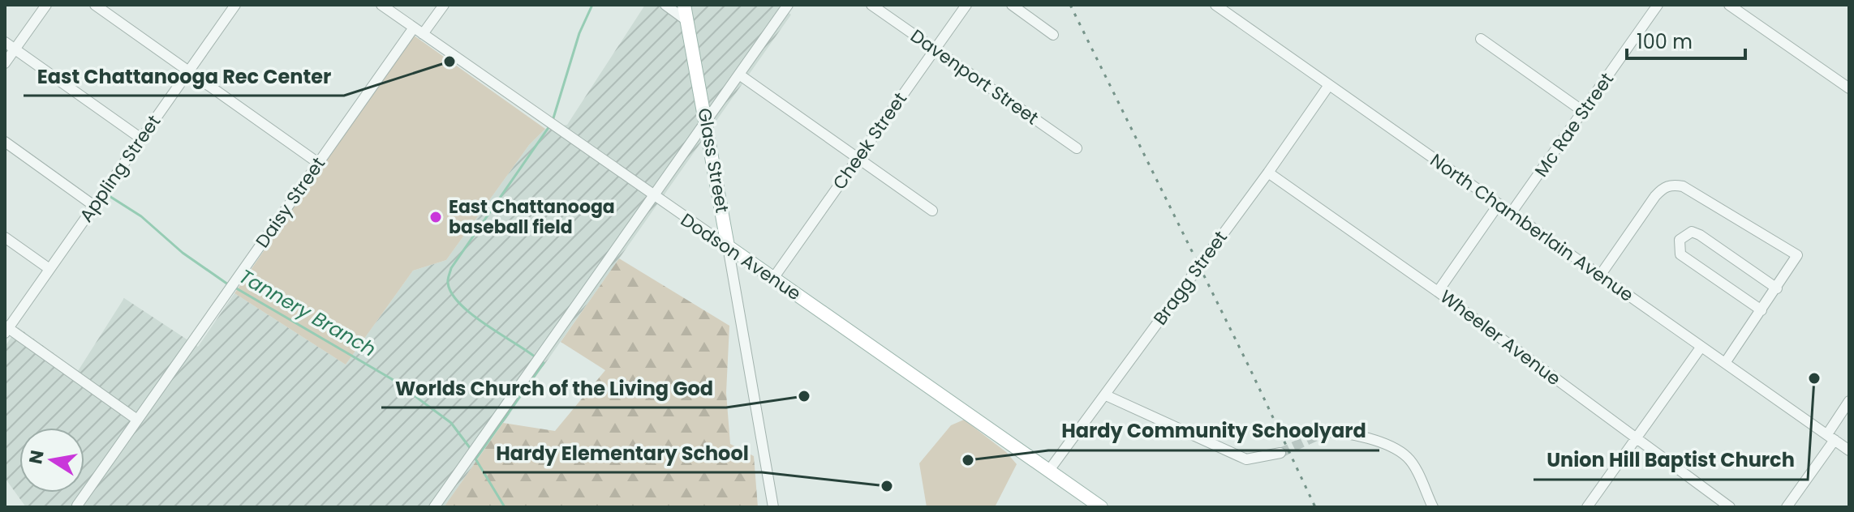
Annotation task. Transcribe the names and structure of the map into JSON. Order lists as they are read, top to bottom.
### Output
{
  "streets": {
    "main road": ["Glass Street", "Dodson Avenue"],
    "street": [
      "Davenport Street",
      "Mc Rae Street",
      "Cheek Street",
      "Appling Street",
      "Daisy Street",
      "North Chamberlain Avenue",
      "Bragg Street",
      "Wheeler Avenue"
    ]
  },
  "crossings": [
    ["Davenport Street", "Cheek Street"],
    ["Mc Rae Street", "North Chamberlain Avenue"],
    ["Cheek Street", "Dodson Avenue"],
    ["Glass Street", "Dodson Avenue"],
    ["Daisy Street", "Dodson Avenue"],
    ["North Chamberlain Avenue", "Bragg Street"],
    ["Dodson Avenue", "Bragg Street"],
    ["Bragg Street", "Wheeler Avenue"]
  ],
  "water": ["Tannery Branch"],
  "places": [
    "East Chattanooga Rec Center",
    "East Chattanooga baseball field",
    "Union Hill Baptist Church",
    "Worlds Church of the Living God",
    "Hardy Community Schoolyard",
    "Hardy Elementary School"
  ],
  "scale_bar": "100 m",
  "north": "left"
}
